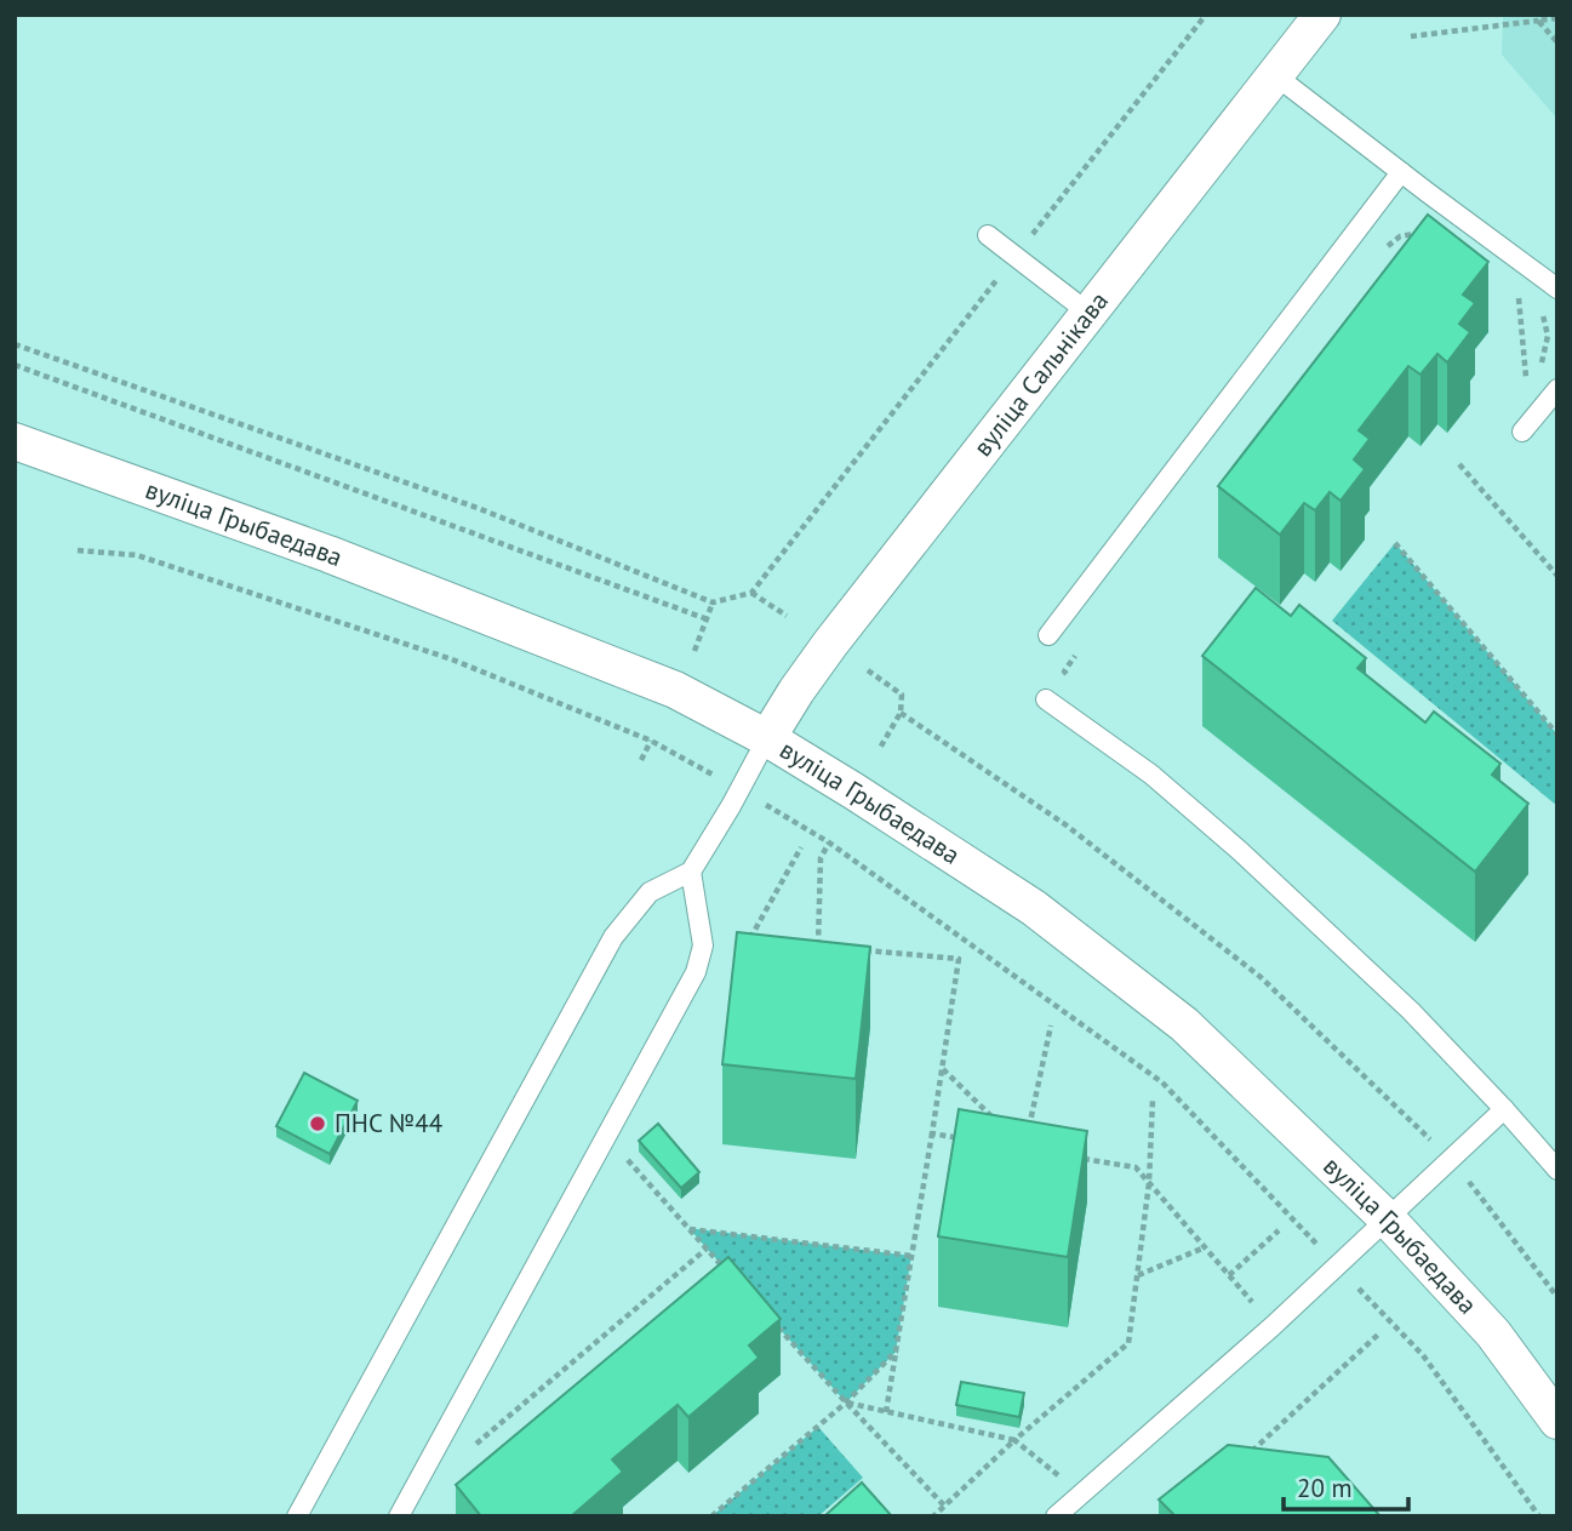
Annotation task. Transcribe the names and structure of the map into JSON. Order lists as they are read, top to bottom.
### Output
{
  "streets": {
    "street": ["вуліца Сальнікава", "вуліца Грыбаедава"]
  },
  "crossings": [
    ["вуліца Сальнікава", "вуліца Грыбаедава"]
  ],
  "places": ["ПНС №44"],
  "scale_bar": "20 m"
}
